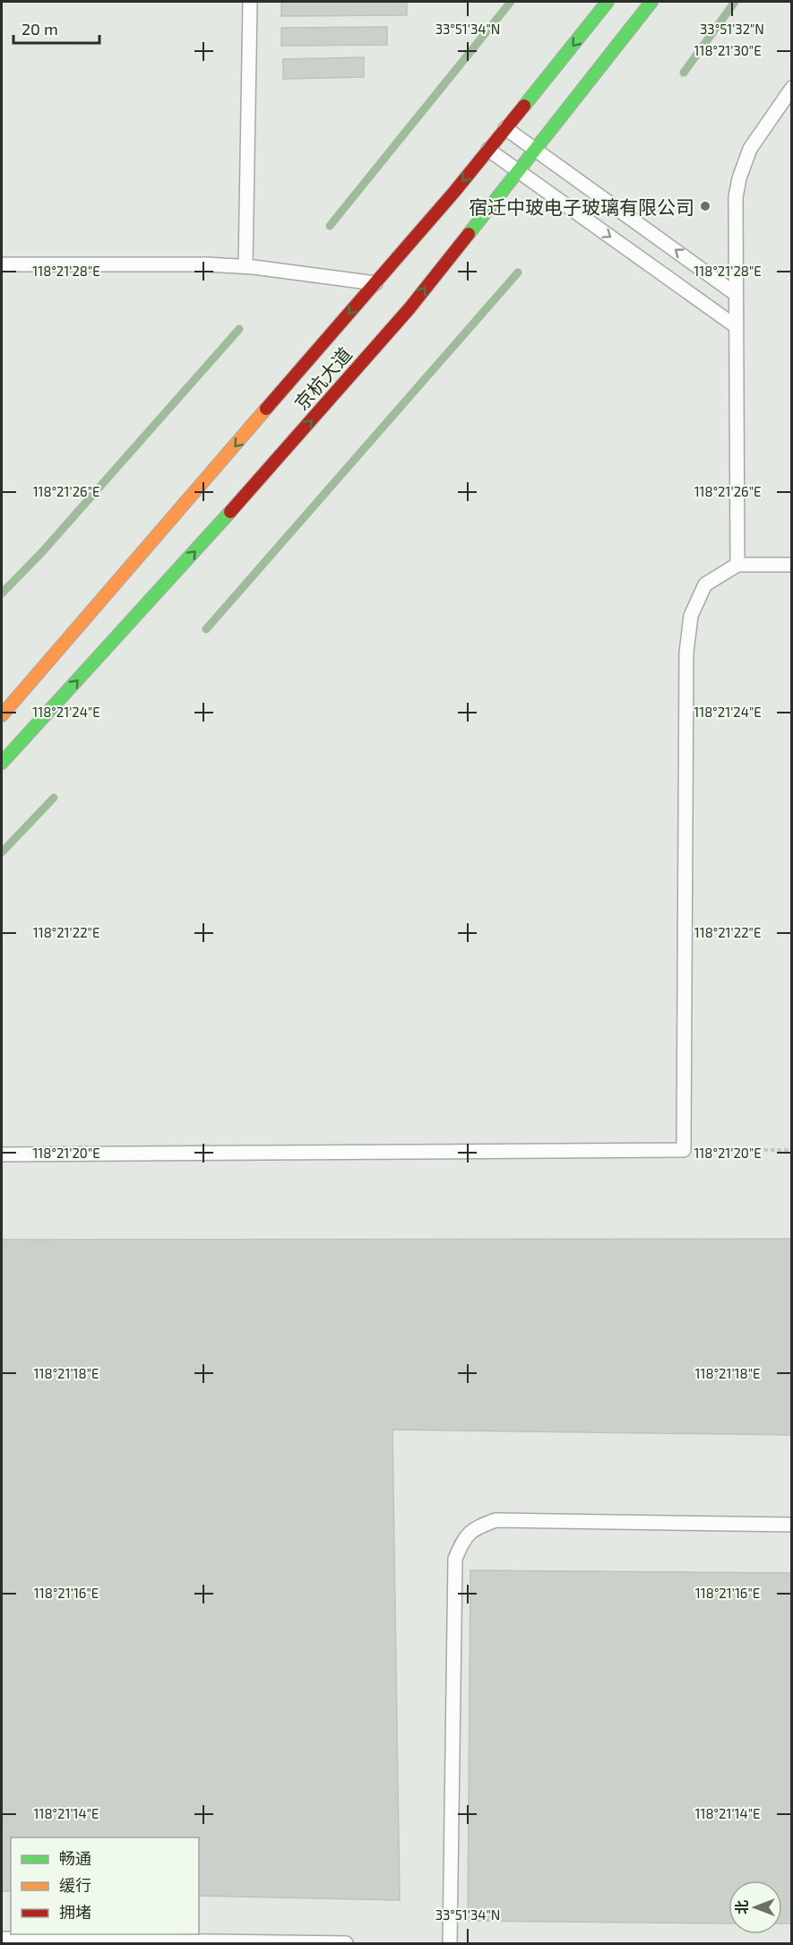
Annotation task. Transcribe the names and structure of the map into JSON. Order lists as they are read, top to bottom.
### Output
{
  "streets": {
    "main road": ["京杭大道"]
  },
  "places": ["宿迁中玻电子玻璃有限公司"],
  "legend": ["畅通", "缓行", "拥堵"],
  "scale_bar": "20 m",
  "north": "left",
  "coordinates": [
    "33°51'34\"N",
    "33°51'32\"N",
    "118°21'30\"E",
    "118°21'28\"E",
    "118°21'26\"E",
    "118°21'24\"E",
    "118°21'22\"E",
    "118°21'20\"E",
    "118°21'18\"E",
    "118°21'16\"E",
    "118°21'14\"E"
  ]
}
